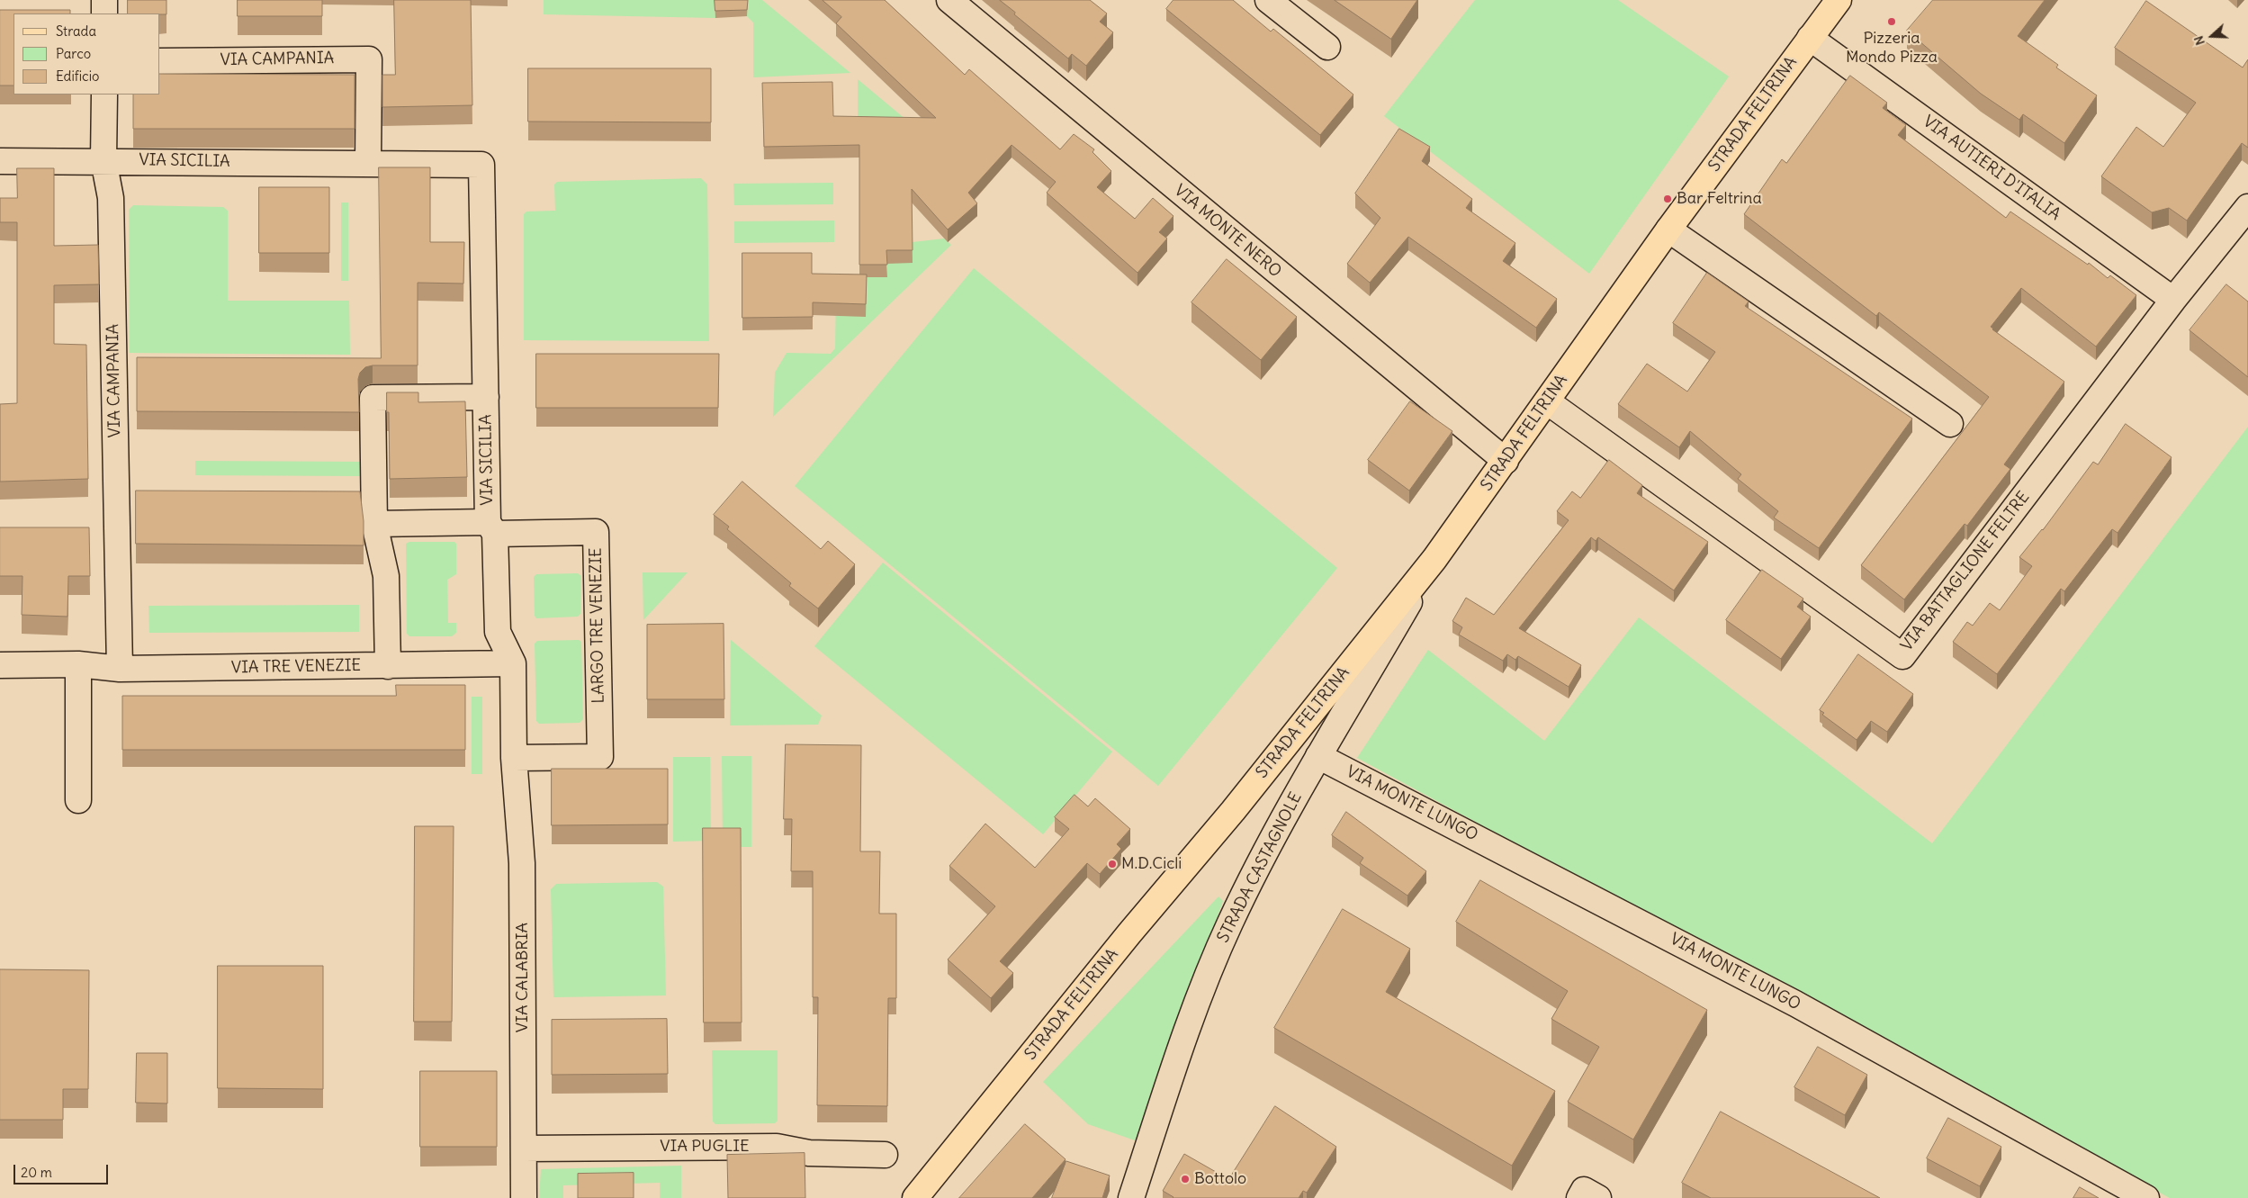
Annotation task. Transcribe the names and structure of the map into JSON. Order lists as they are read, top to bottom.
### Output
{
  "streets": {
    "main road": ["STRADA FELTRINA"],
    "street": [
      "VIA CAMPANIA",
      "VIA SICILIA",
      "VIA AUTIERI D'ITALIA",
      "VIA MONTE NERO",
      "VIA BATTAGLIONE FELTRE",
      "LARGO TRE VENEZIE",
      "VIA TRE VENEZIE",
      "VIA MONTE LUNGO",
      "STRADA CASTAGNOLE",
      "VIA CALABRIA",
      "VIA PUGLIE"
    ]
  },
  "crossings": [
    ["VIA CAMPANIA", "VIA SICILIA"],
    ["VIA CAMPANIA", "VIA TRE VENEZIE"],
    ["STRADA FELTRINA", "VIA AUTIERI D'ITALIA"],
    ["STRADA FELTRINA", "VIA MONTE NERO"],
    ["STRADA FELTRINA", "VIA BATTAGLIONE FELTRE"],
    ["STRADA FELTRINA", "STRADA CASTAGNOLE"],
    ["VIA SICILIA", "LARGO TRE VENEZIE"],
    ["VIA SICILIA", "VIA TRE VENEZIE"],
    ["VIA AUTIERI D'ITALIA", "VIA BATTAGLIONE FELTRE"],
    ["LARGO TRE VENEZIE", "VIA CALABRIA"],
    ["VIA MONTE LUNGO", "STRADA CASTAGNOLE"],
    ["VIA CALABRIA", "VIA PUGLIE"]
  ],
  "places": [
    "Pizzeria Mondo Pizza",
    "Bar Feltrina",
    "M.D.Cicli",
    "Bottolo"
  ],
  "legend": ["Strada", "Parco", "Edificio"],
  "scale_bar": "20 m",
  "north": "left"
}
